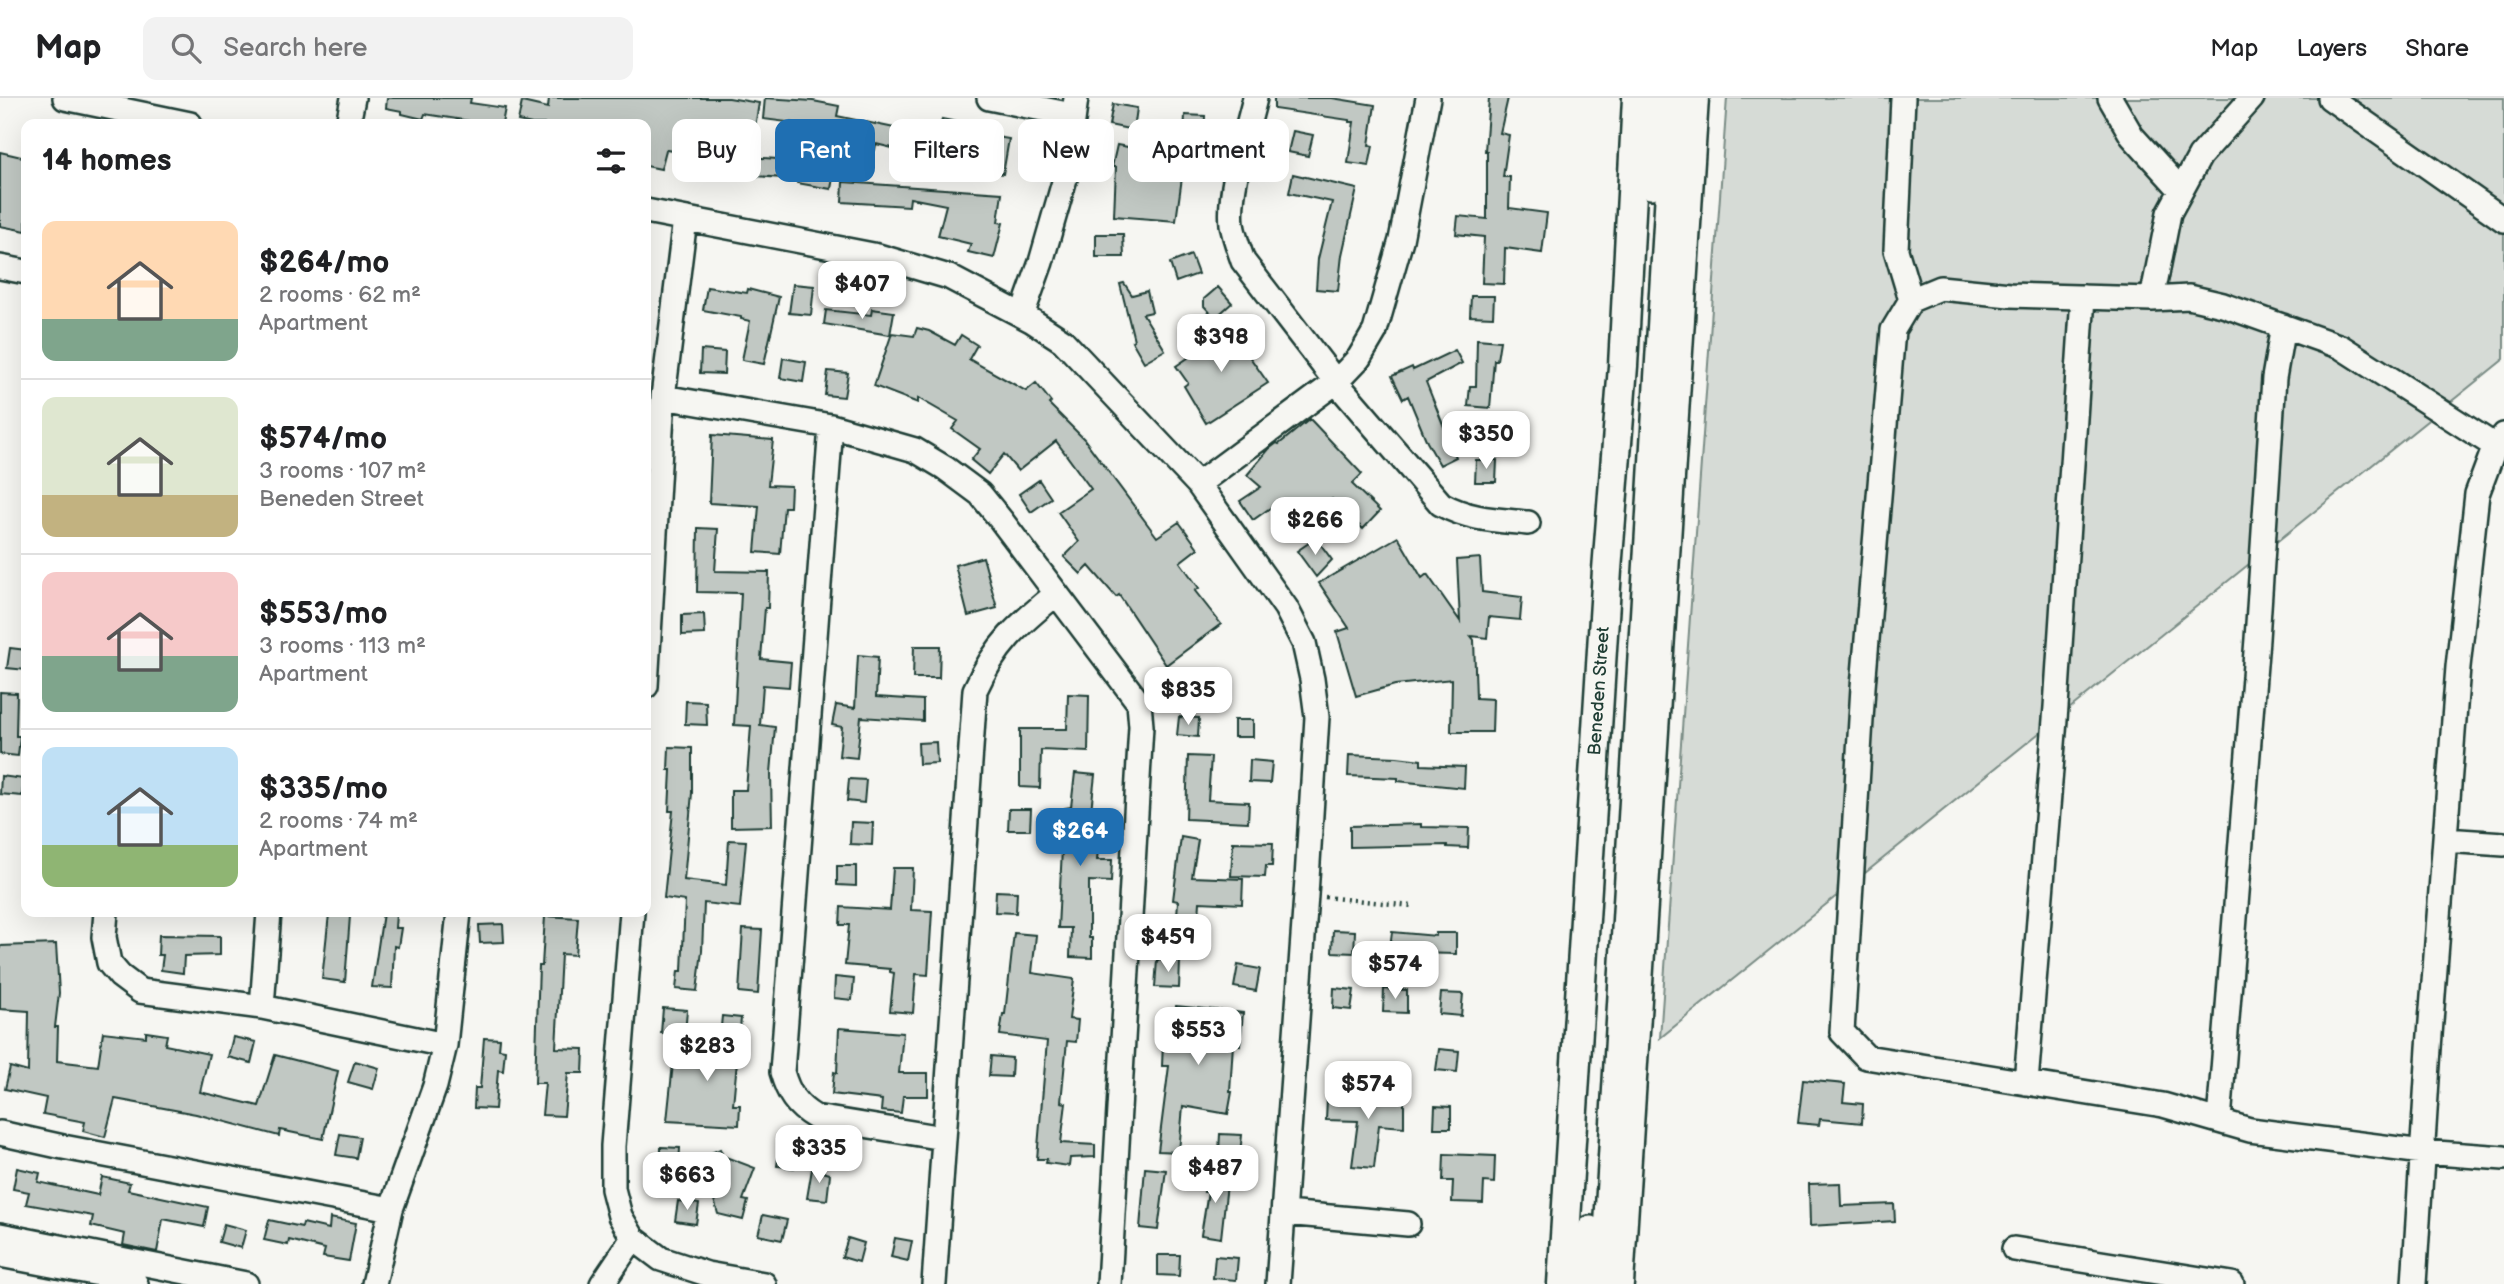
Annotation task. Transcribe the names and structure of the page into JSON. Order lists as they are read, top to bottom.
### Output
{
  "streets": {
    "main road": ["Beneden Street"]
  },
  "page": {
    "header": "Map",
    "search": "Search here",
    "nav": ["Map", "Layers", "Share"],
    "chip": [
      "Buy",
      "Rent",
      "Filters",
      "New",
      "Apartment"
    ],
    "heading": "14 homes",
    "list": [
      {
        "name": "$264/mo",
        "note": "2 rooms · 62 m² · Apartment"
      },
      {
        "name": "$574/mo",
        "note": "3 rooms · 107 m² · Beneden Street"
      },
      {
        "name": "$553/mo",
        "note": "3 rooms · 113 m² · Apartment"
      },
      {
        "name": "$335/mo",
        "note": "2 rooms · 74 m² · Apartment"
      }
    ],
    "price": [
      "$407",
      "$398",
      "$350",
      "$266",
      "$835",
      "$264",
      "$459",
      "$574",
      "$553",
      "$283",
      "$574",
      "$335",
      "$487",
      "$663"
    ]
  }
}
